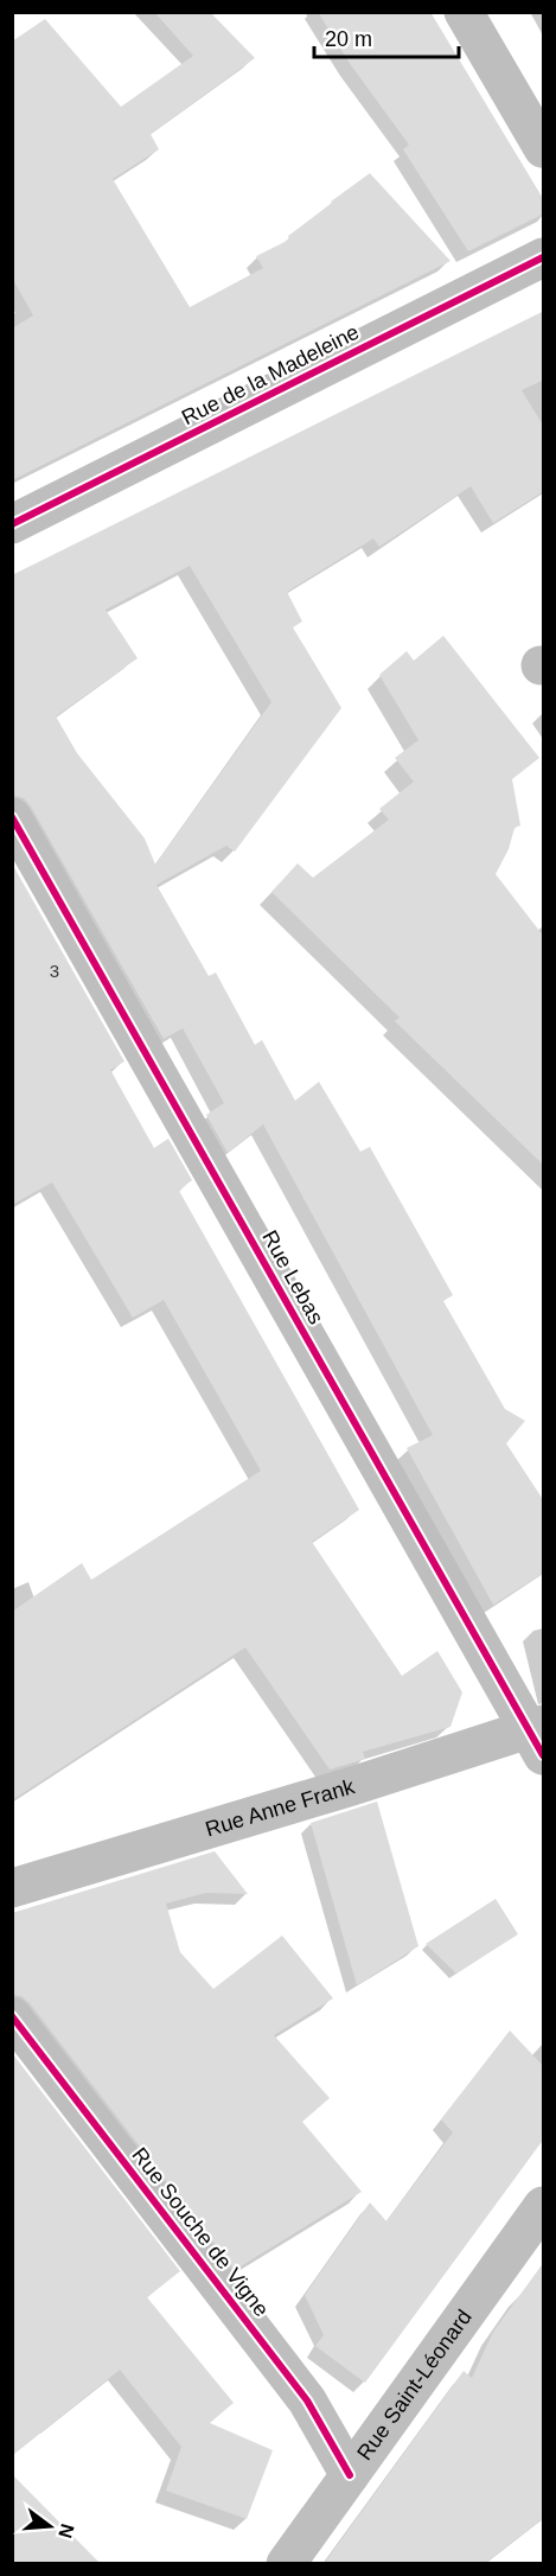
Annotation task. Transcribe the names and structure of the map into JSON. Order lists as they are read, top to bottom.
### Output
{
  "streets": {
    "street": [
      "Rue de la Madeleine",
      "Rue Lebas",
      "Rue Anne Frank",
      "Rue Souche de Vigne",
      "Rue Saint-Léonard"
    ]
  },
  "crossings": [
    ["Rue Lebas", "Rue Anne Frank"],
    ["Rue Souche de Vigne", "Rue Saint-Léonard"]
  ],
  "house_numbers": ["3"],
  "scale_bar": "20 m",
  "north": "right"
}
